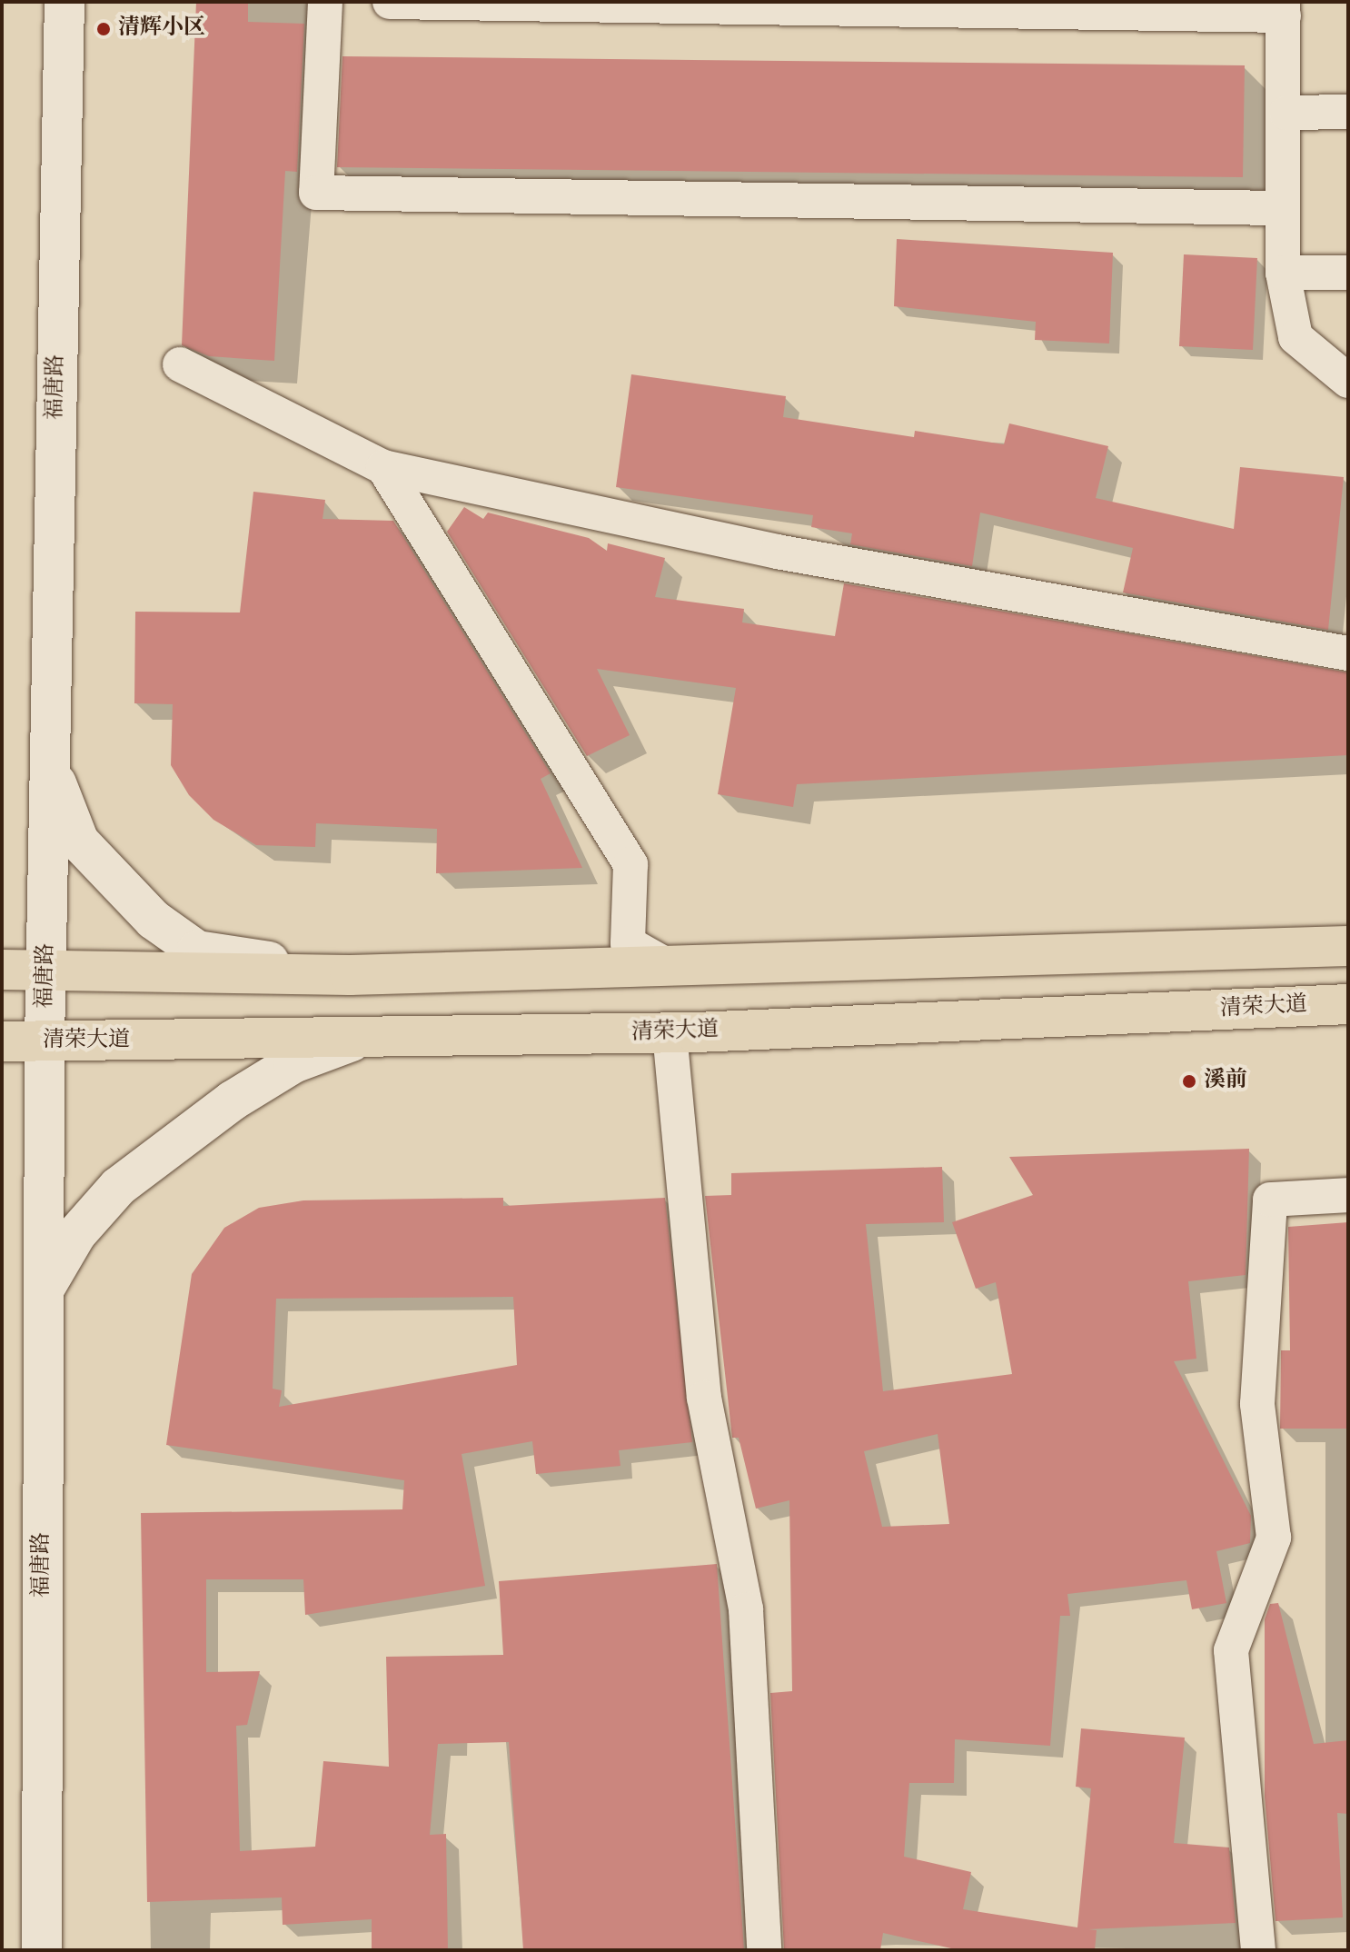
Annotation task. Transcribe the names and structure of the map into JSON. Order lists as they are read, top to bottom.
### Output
{
  "streets": {
    "main road": ["清荣大道"],
    "street": ["福唐路"]
  },
  "crossings": [
    ["福唐路", "清荣大道"]
  ],
  "places": ["清辉小区", "溪前"]
}
